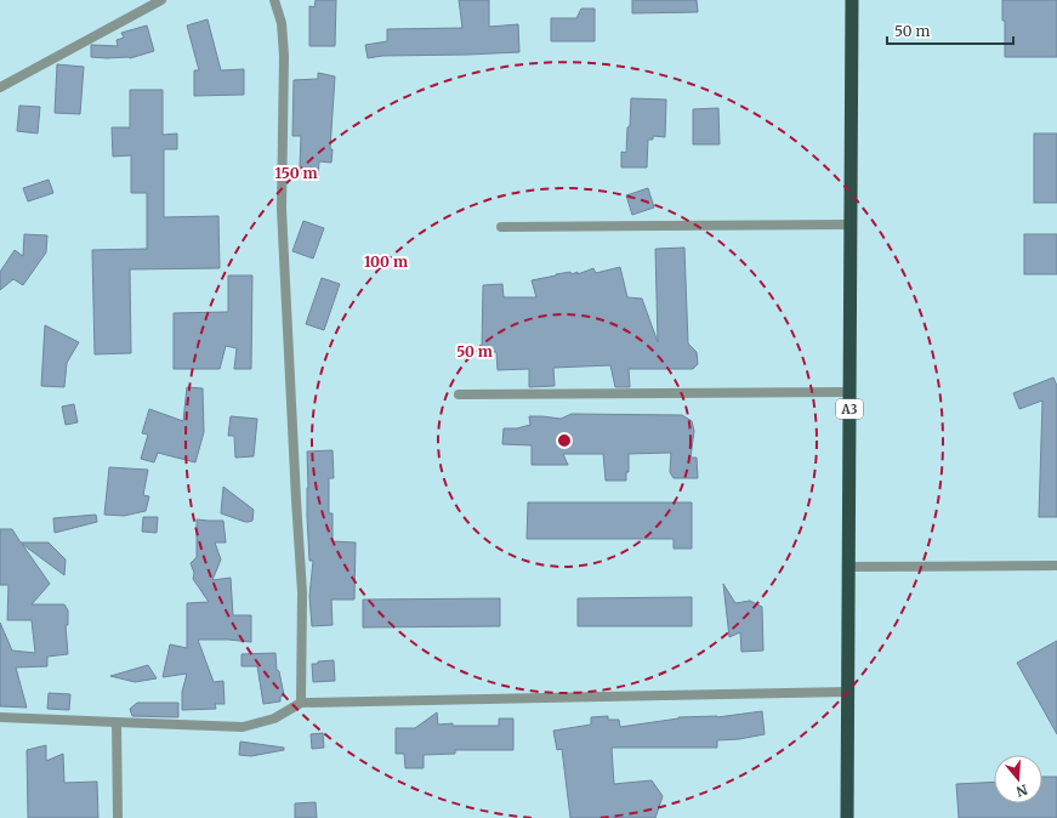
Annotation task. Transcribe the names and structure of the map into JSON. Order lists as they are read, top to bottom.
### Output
{
  "streets": {
    "highway": ["A3"]
  },
  "scale_bar": "50 m",
  "north": "bottom",
  "rings": ["150 m", "100 m", "50 m"]
}
